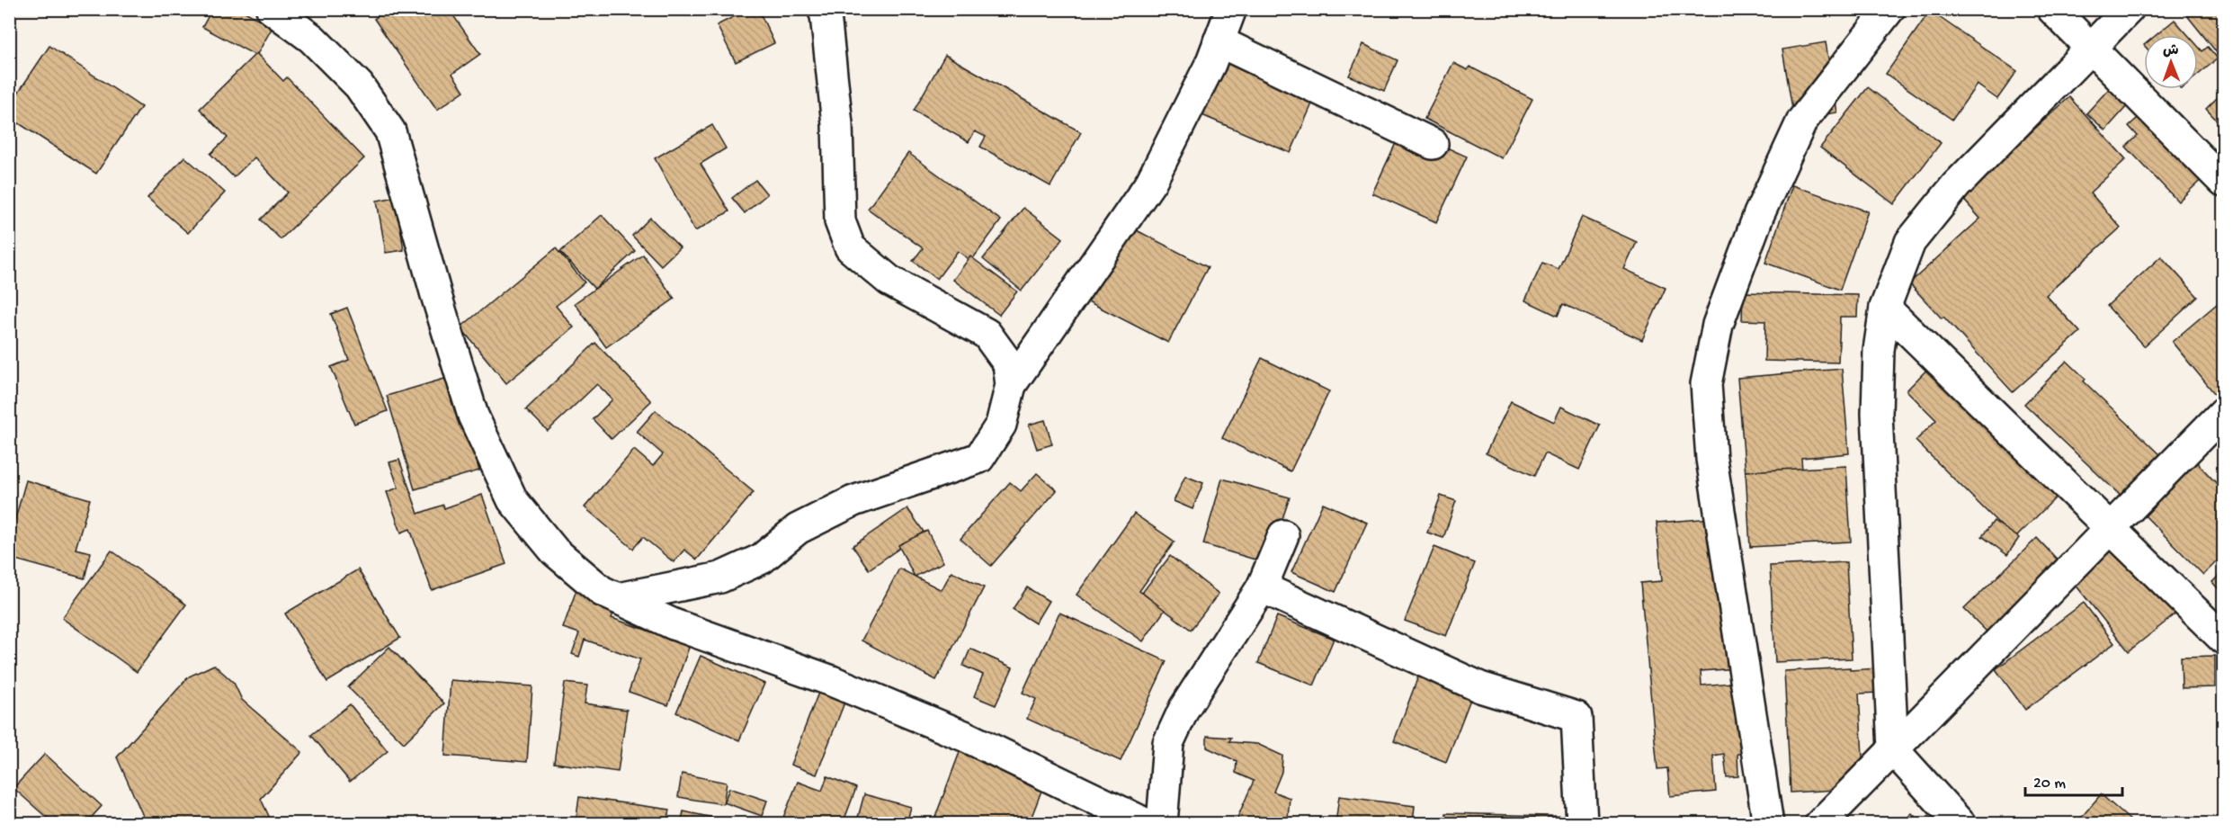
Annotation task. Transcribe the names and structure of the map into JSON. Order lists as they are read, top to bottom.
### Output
{
  "scale_bar": "20 m",
  "north": "top"
}
